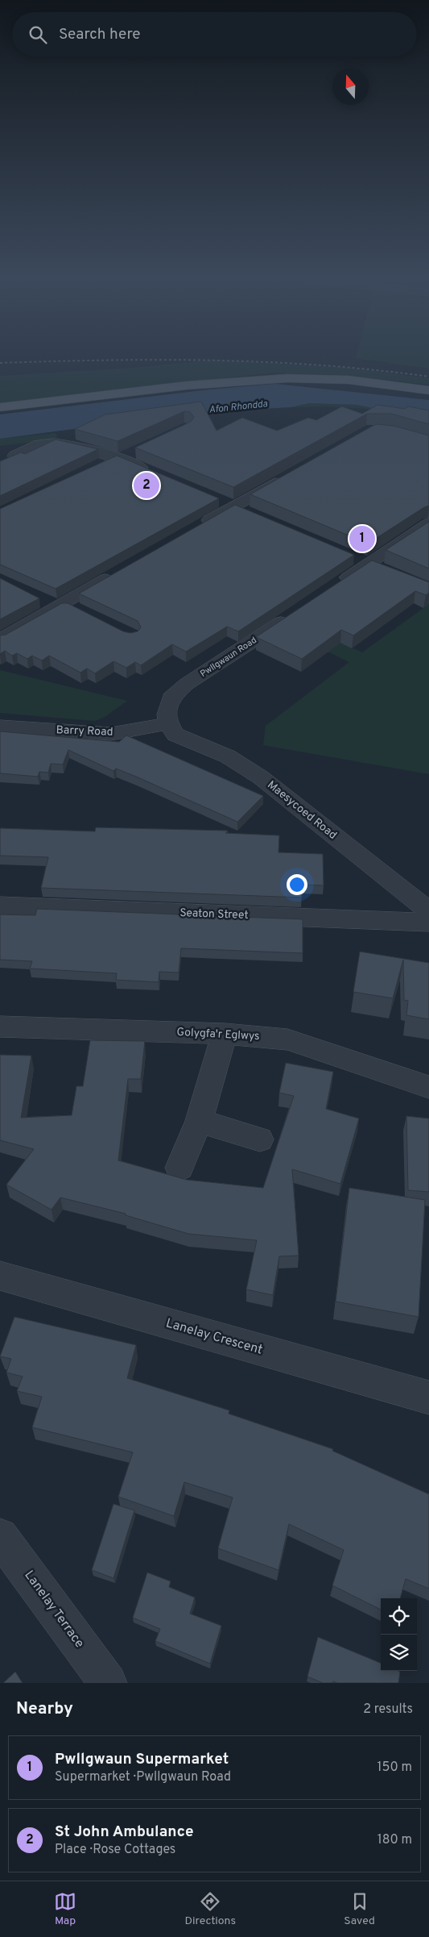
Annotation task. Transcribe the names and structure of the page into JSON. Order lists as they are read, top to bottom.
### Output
{
  "streets": {
    "street": [
      "Pwllgwaun Road",
      "Barry Road",
      "Maesycoed Road",
      "Seaton Street",
      "Golygfa'r Eglwys",
      "Lanelay Crescent",
      "Lanelay Terrace"
    ]
  },
  "crossings": [
    ["Pwllgwaun Road", "Barry Road"],
    ["Pwllgwaun Road", "Maesycoed Road"],
    ["Barry Road", "Maesycoed Road"]
  ],
  "water": ["Afon Rhondda"],
  "north": "top",
  "page": {
    "search": "Search here",
    "pins": ["2", "1"],
    "heading": ["Nearby", "2 results"],
    "list": [
      {
        "mark": "1",
        "name": "Pwllgwaun Supermarket",
        "note": "Supermarket · Pwllgwaun Road",
        "value": "150 m"
      },
      {
        "mark": "2",
        "name": "St John Ambulance",
        "note": "Place · Rose Cottages",
        "value": "180 m"
      }
    ],
    "nav": ["Map", "Directions", "Saved"]
  }
}
